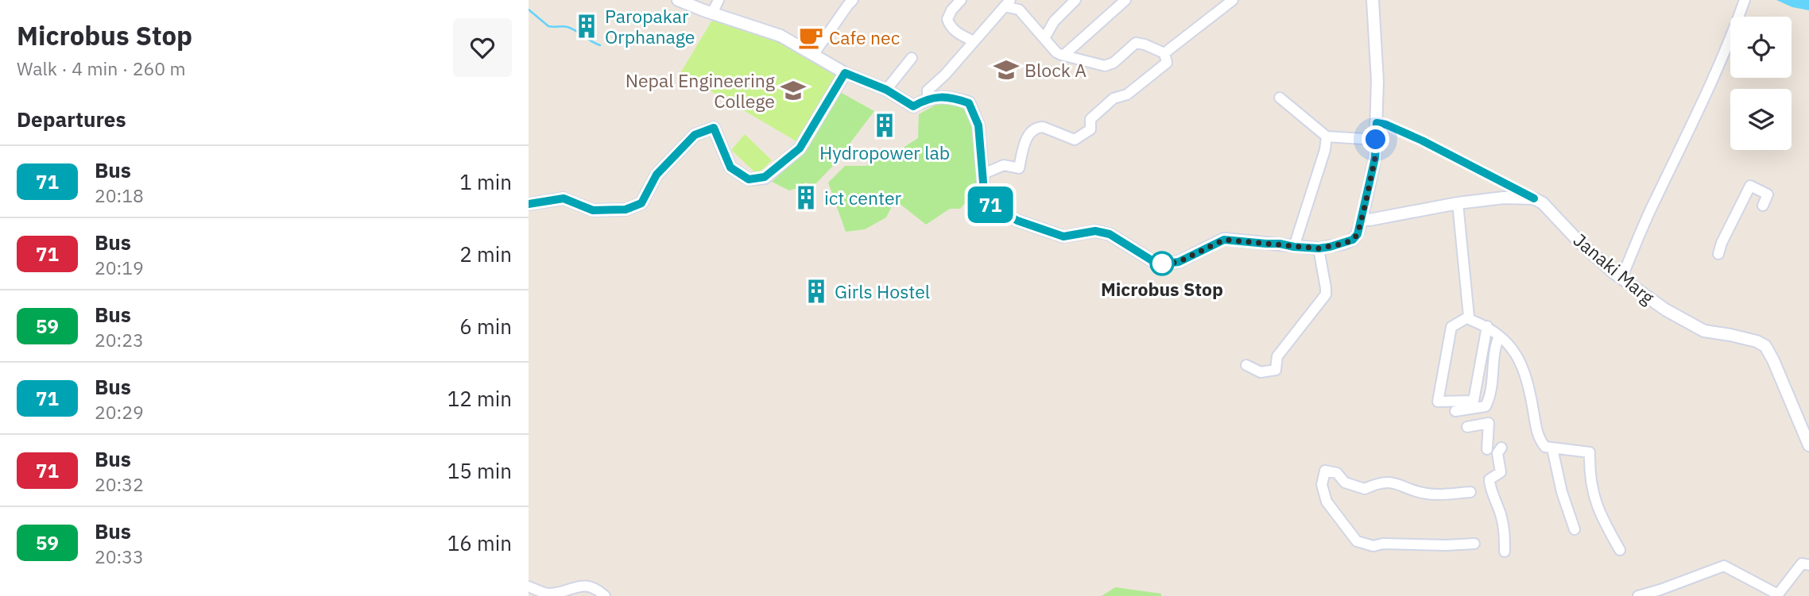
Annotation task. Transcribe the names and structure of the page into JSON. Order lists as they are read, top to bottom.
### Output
{
  "streets": {
    "street": ["Janaki Marg"]
  },
  "places": {
    "building": [
      "Paropakar Orphanage",
      "Hydropower lab",
      "ict center",
      "Girls Hostel"
    ],
    "cafe": ["Cafe nec"],
    "school or university": ["Block A", "Nepal Engineering College"],
    "other": ["Microbus Stop"]
  },
  "lines": ["bus line 71"],
  "page": {
    "heading": [
      ["Microbus Stop", "Walk · 4 min · 260 m"],
      "Departures"
    ],
    "on_map": "71",
    "list": [
      {
        "mark": "71",
        "name": "Bus",
        "note": "20:18",
        "value": "1 min"
      },
      {
        "mark": "71",
        "name": "Bus",
        "note": "20:19",
        "value": "2 min"
      },
      {
        "mark": "59",
        "name": "Bus",
        "note": "20:23",
        "value": "6 min"
      },
      {
        "mark": "71",
        "name": "Bus",
        "note": "20:29",
        "value": "12 min"
      },
      {
        "mark": "71",
        "name": "Bus",
        "note": "20:32",
        "value": "15 min"
      },
      {
        "mark": "59",
        "name": "Bus",
        "note": "20:33",
        "value": "16 min"
      }
    ]
  }
}
